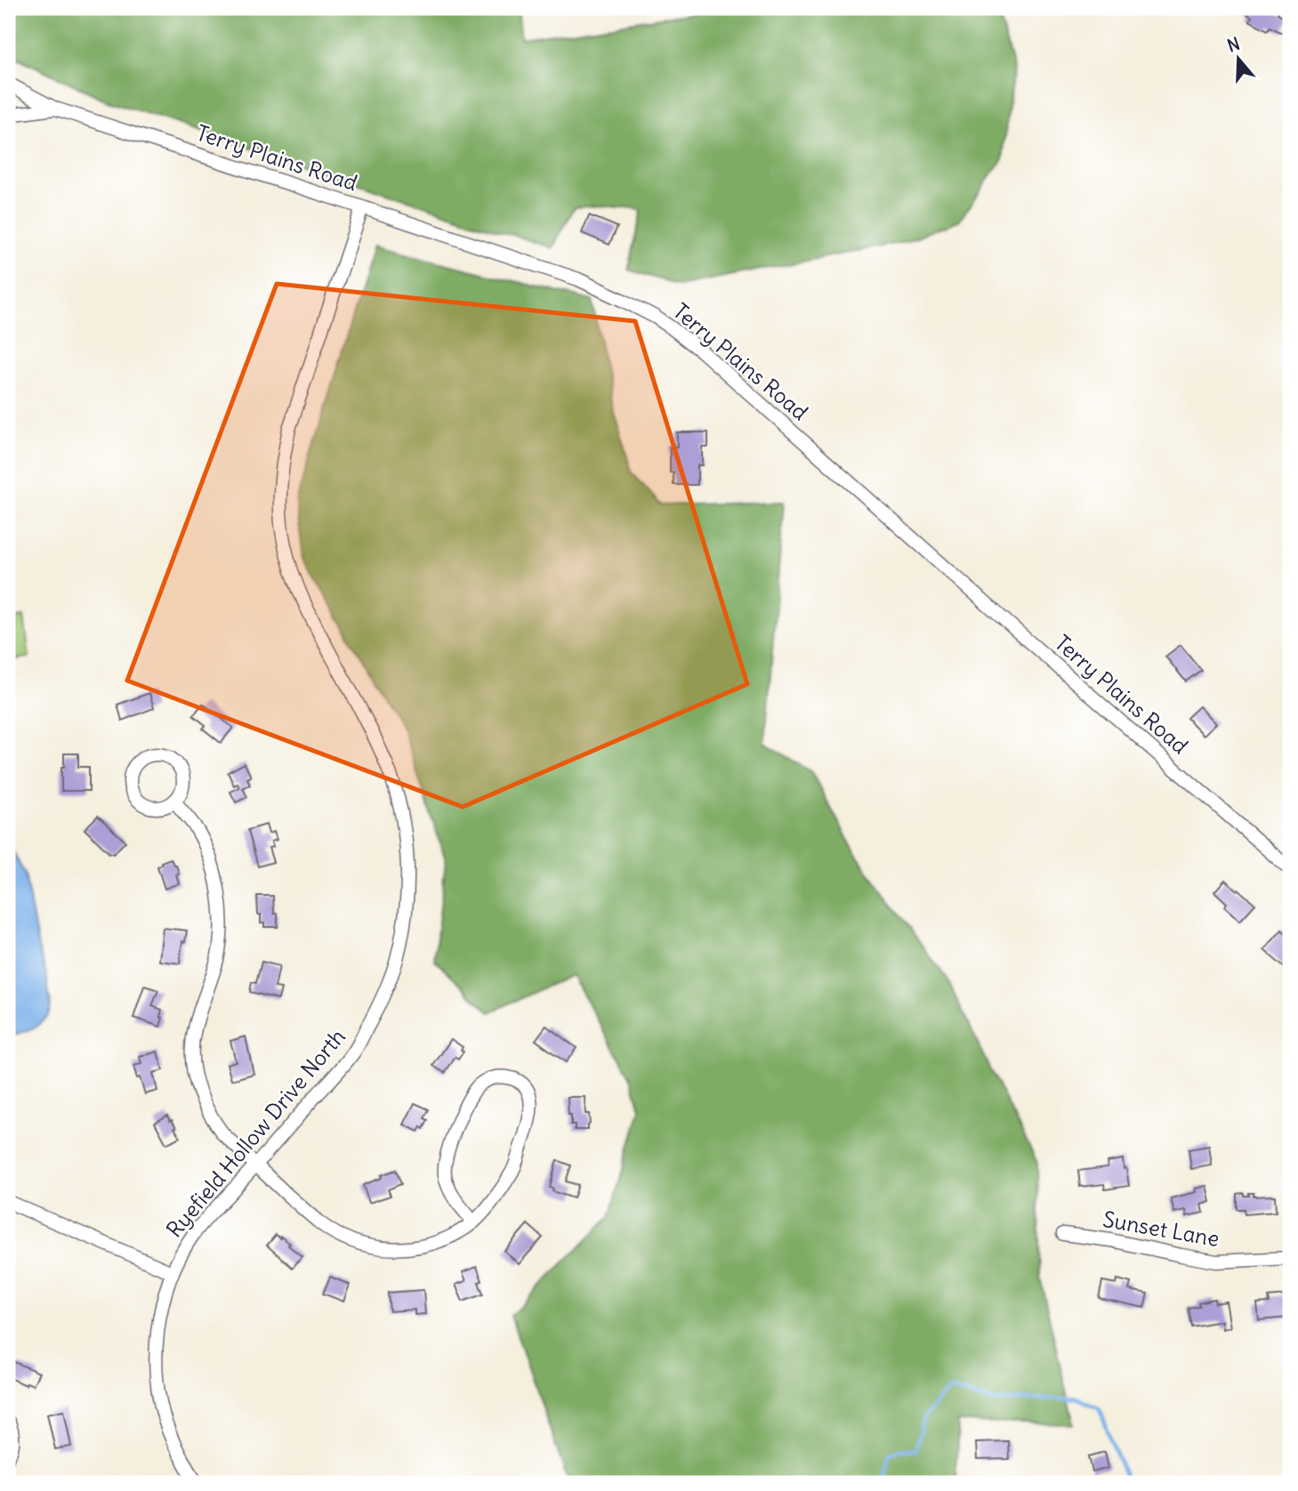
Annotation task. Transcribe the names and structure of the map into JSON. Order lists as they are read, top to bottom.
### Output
{
  "streets": {
    "street": ["Terry Plains Road", "Ryefield Hollow Drive North", "Sunset Lane"]
  },
  "crossings": [
    ["Terry Plains Road", "Ryefield Hollow Drive North"]
  ],
  "north": "top"
}
